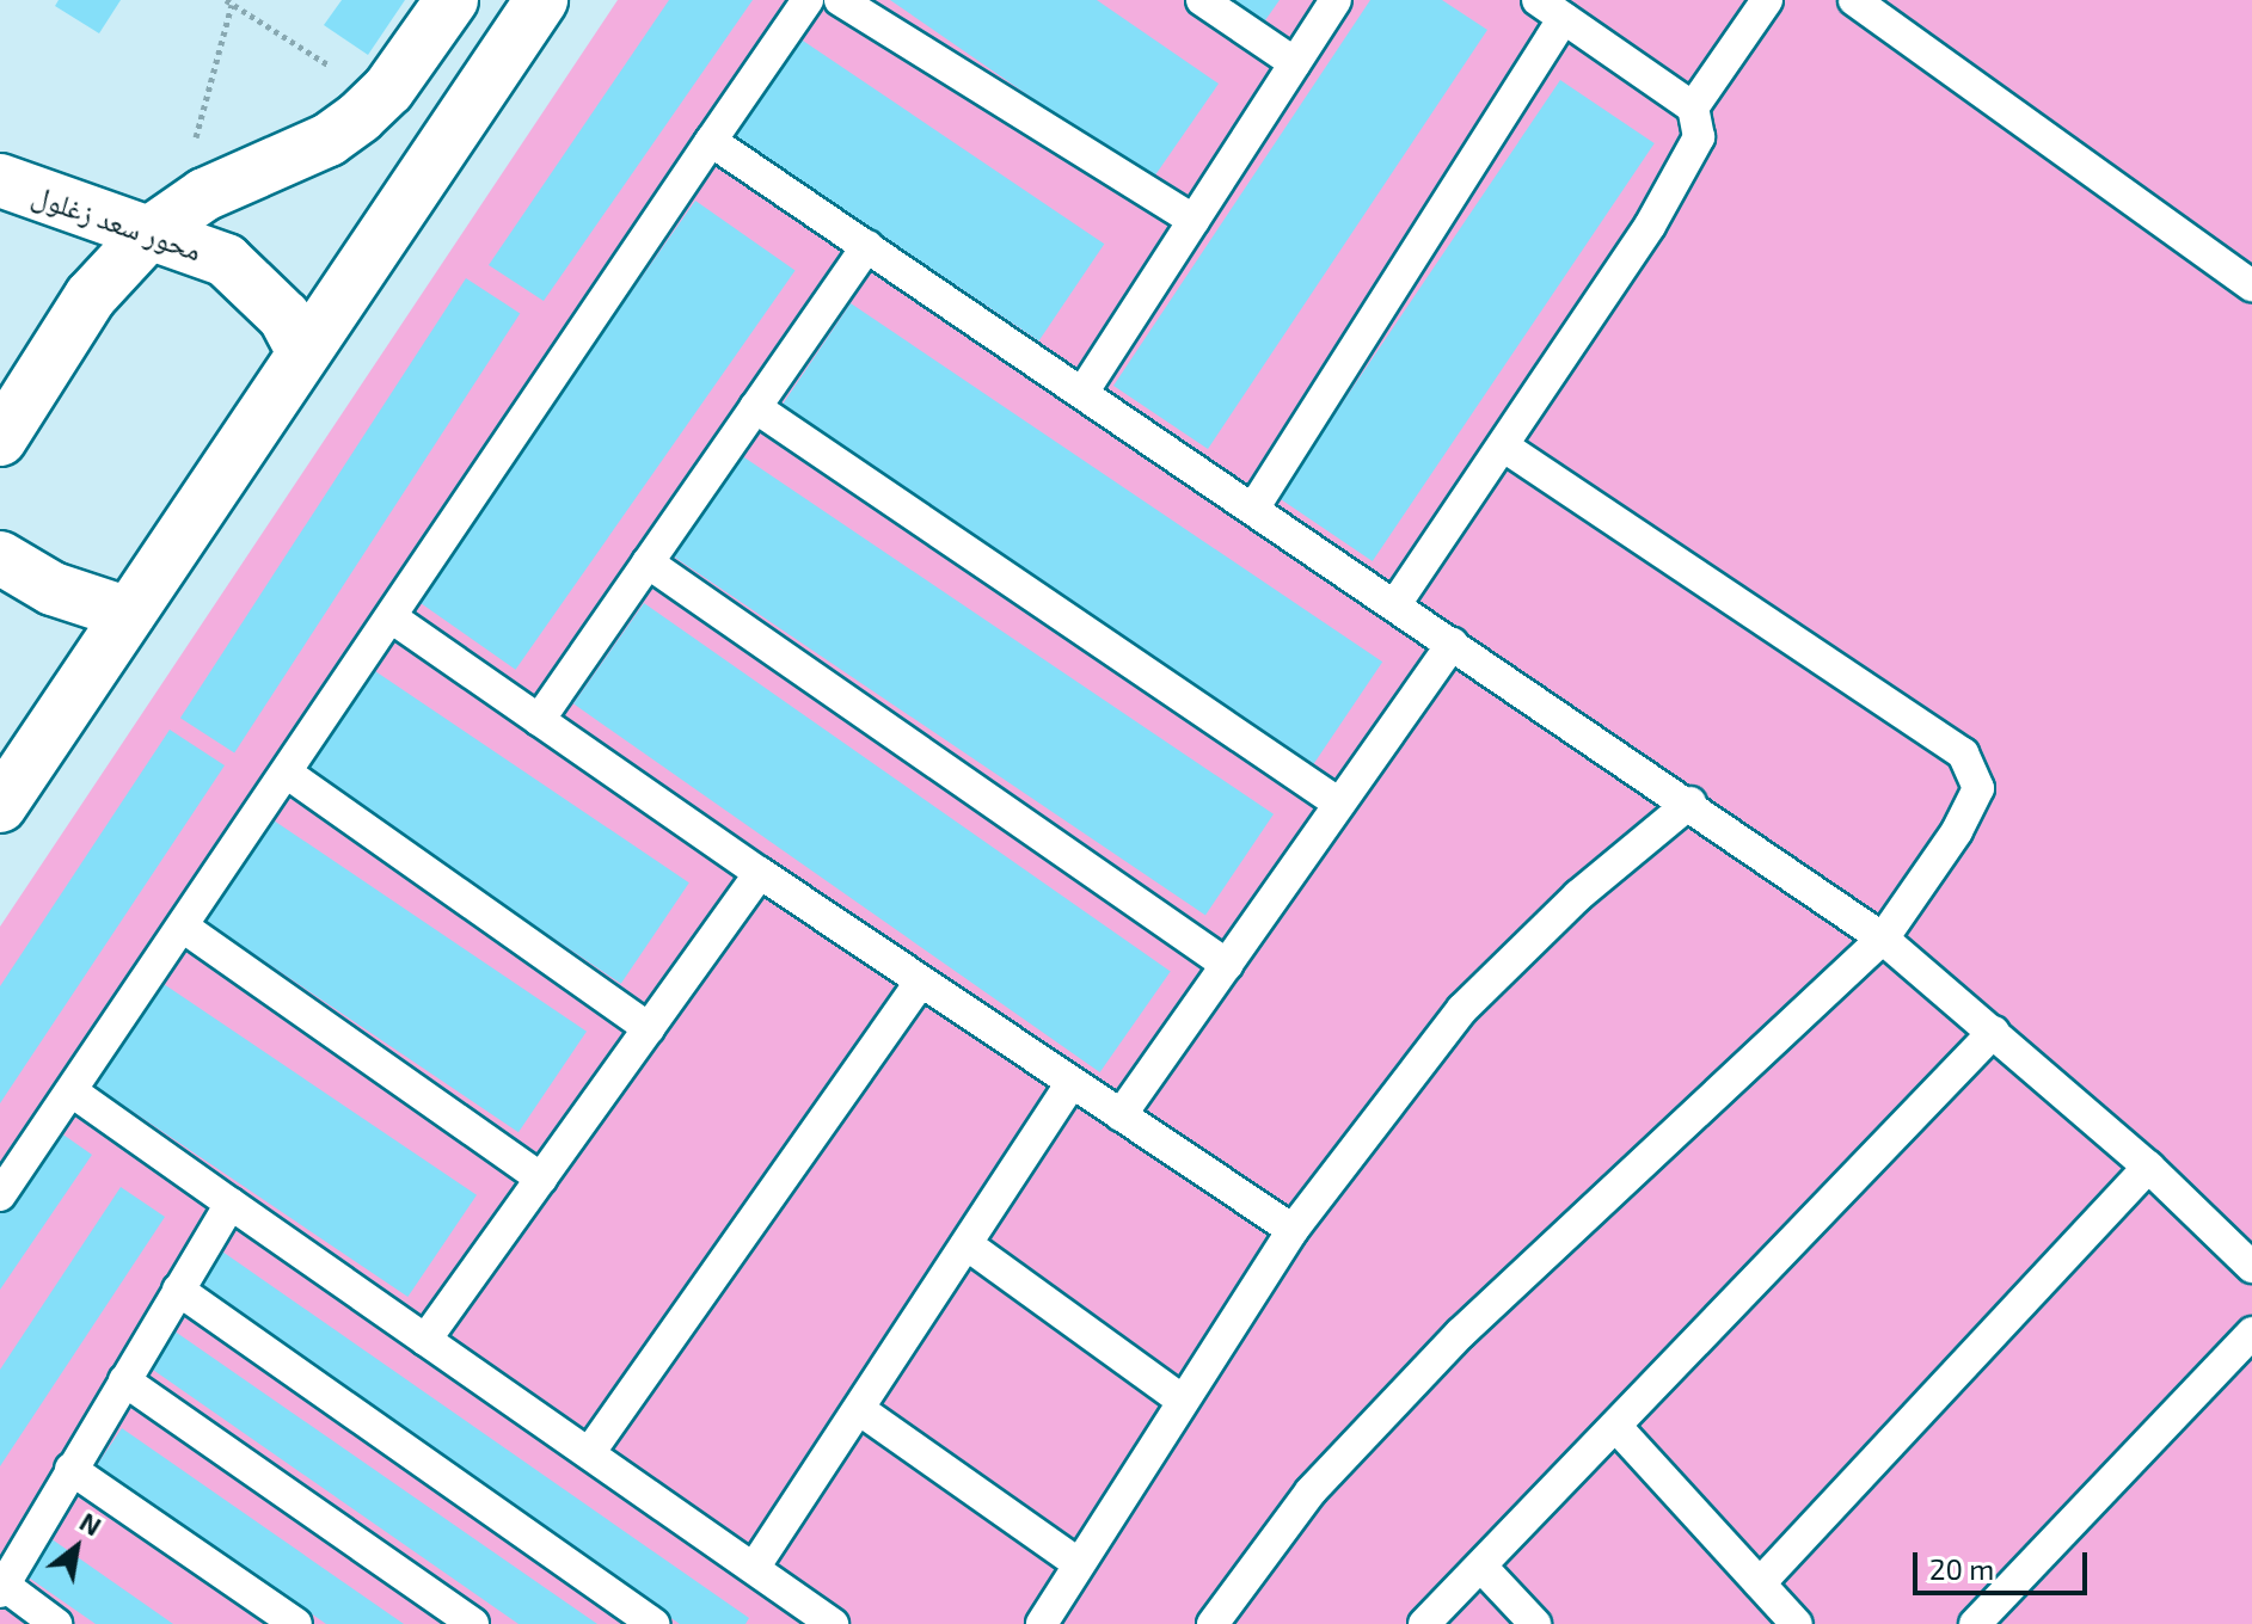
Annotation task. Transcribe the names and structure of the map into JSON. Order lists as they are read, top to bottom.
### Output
{
  "streets": {
    "main road": ["محور سعد زغلول"]
  },
  "scale_bar": "20 m",
  "north": "top right"
}
